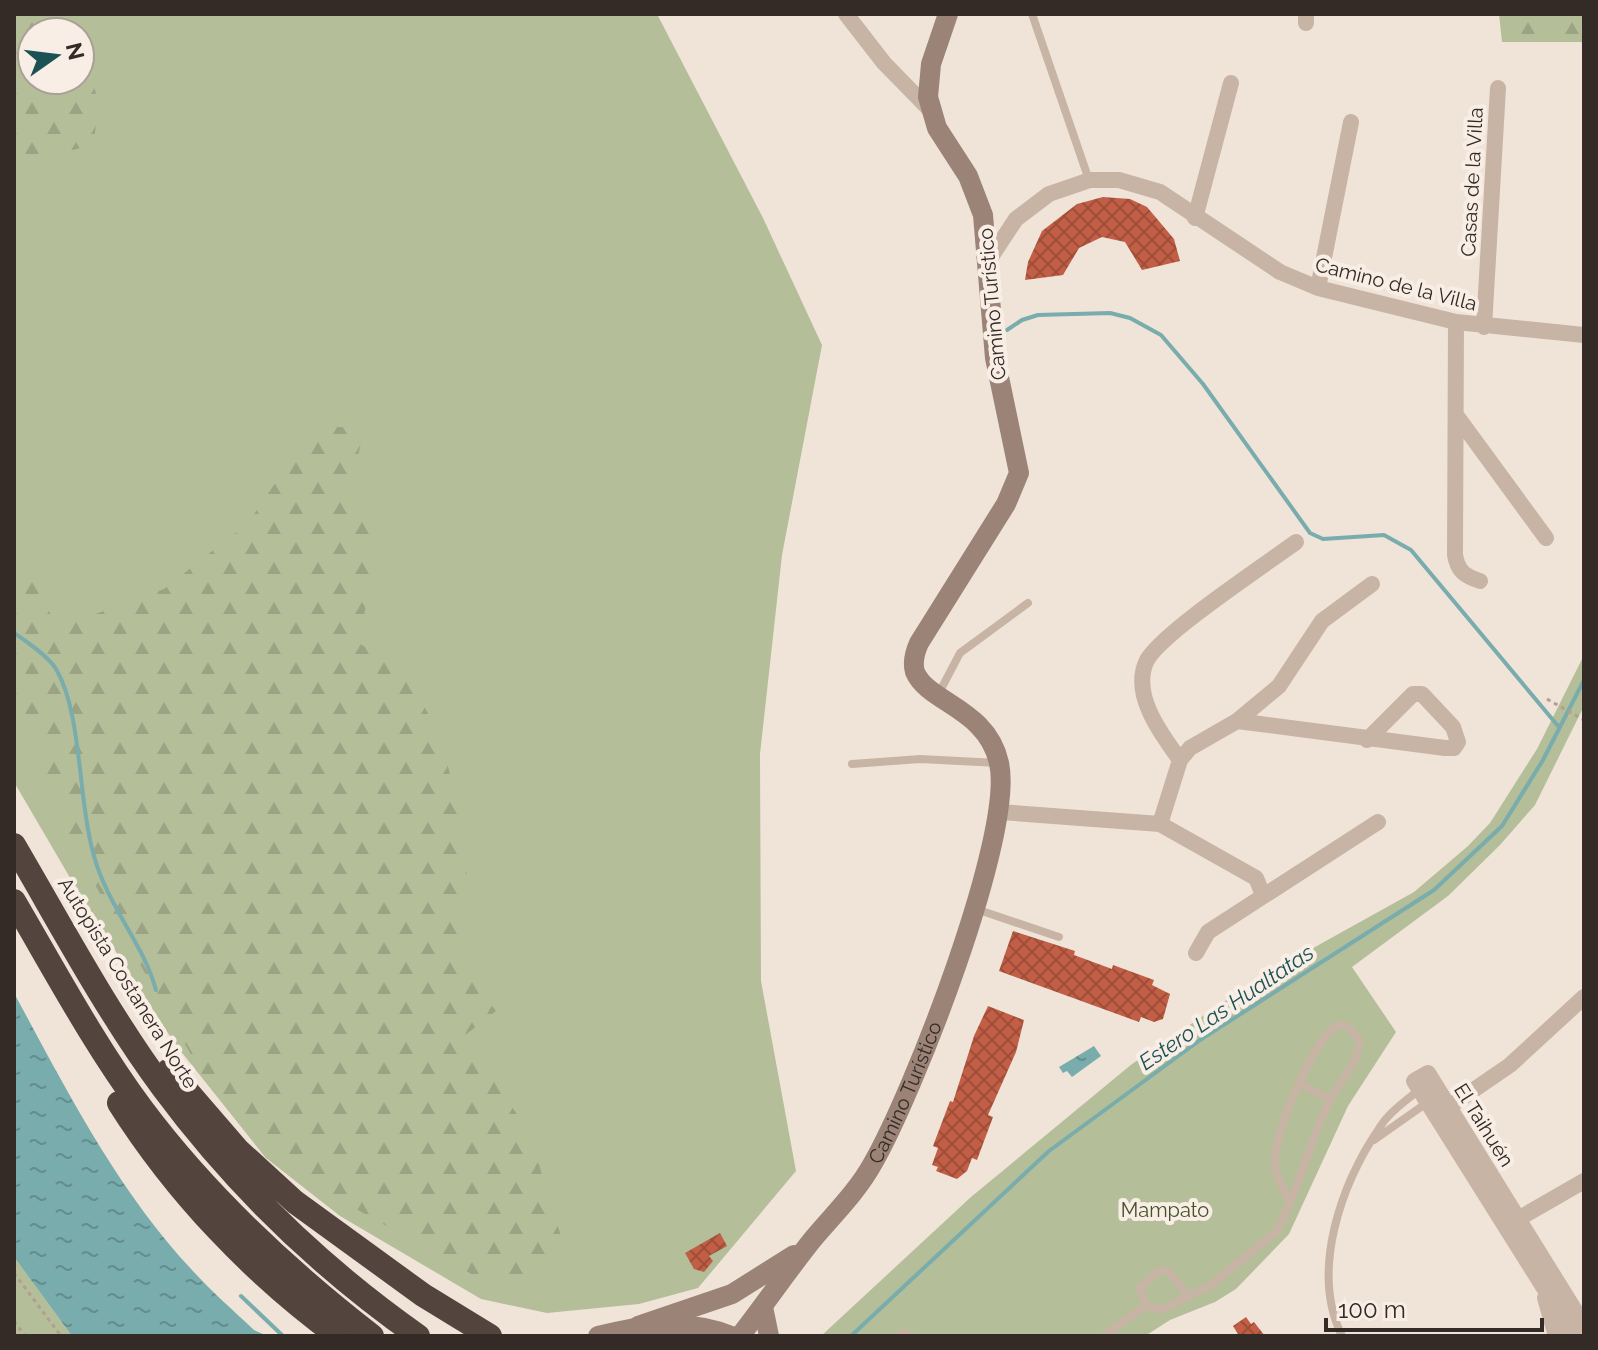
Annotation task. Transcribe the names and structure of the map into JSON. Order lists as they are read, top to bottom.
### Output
{
  "streets": {
    "highway": ["Autopista Costanera Norte"],
    "main road": ["Camino Turístico"],
    "street": ["Casas de la Villa", "Camino de la Villa", "El Taihuén"]
  },
  "crossings": [
    ["Casas de la Villa", "Camino de la Villa"],
    ["Camino de la Villa", "Camino Turístico"]
  ],
  "water": ["Estero Las Hualtatas"],
  "parks": ["Mampato"],
  "scale_bar": "100 m",
  "north": "right"
}
